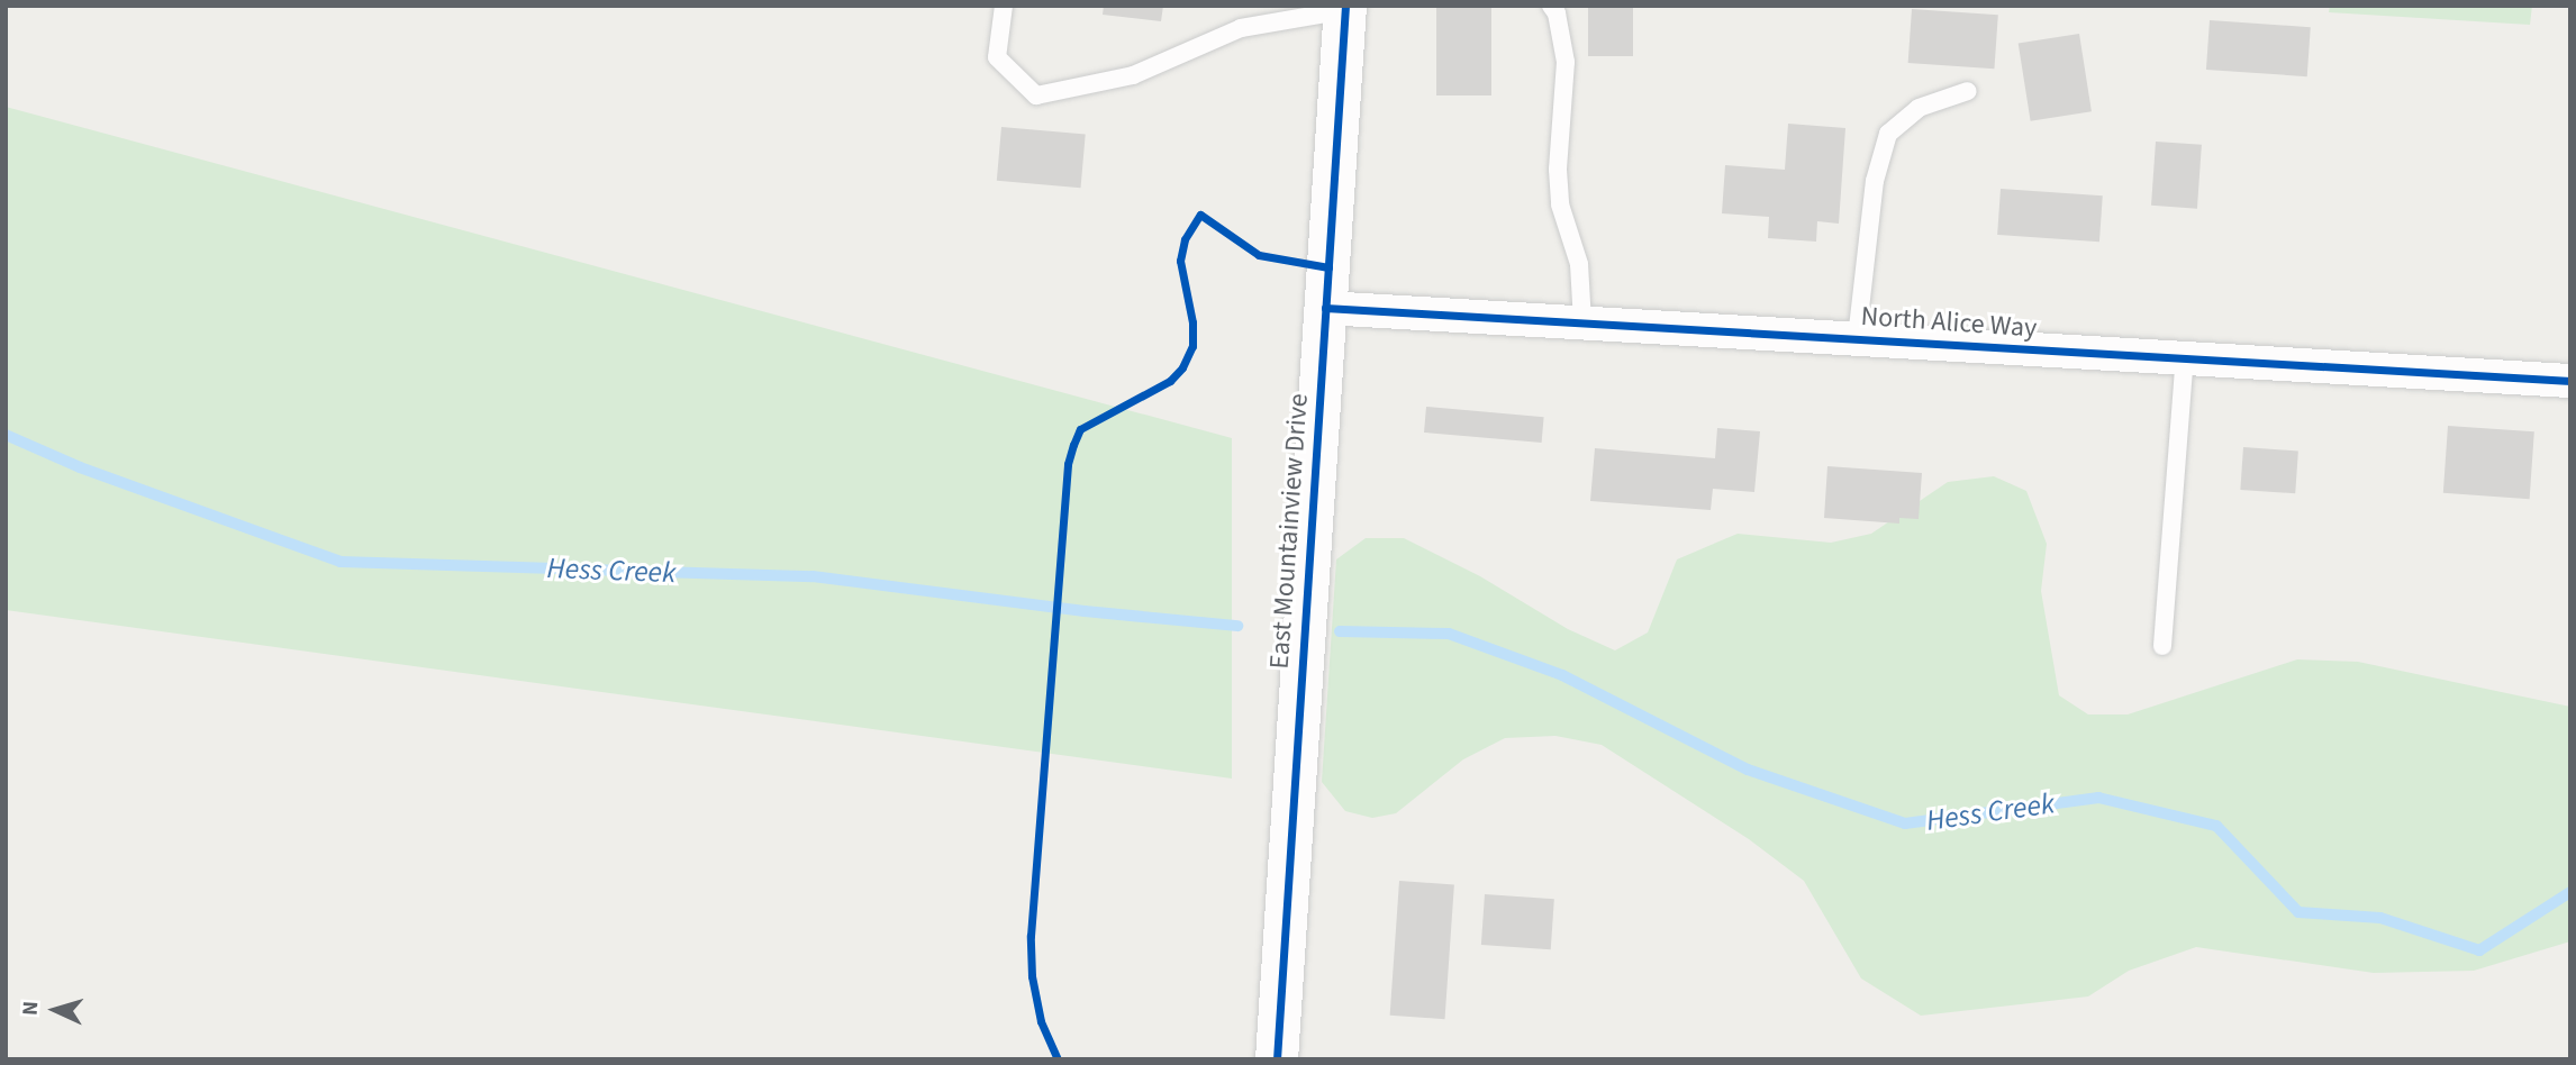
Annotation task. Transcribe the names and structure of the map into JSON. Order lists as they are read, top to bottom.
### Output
{
  "streets": {
    "main road": ["East Mountainview Drive"],
    "street": ["North Alice Way"]
  },
  "crossings": [
    ["North Alice Way", "East Mountainview Drive"]
  ],
  "water": ["Hess Creek"],
  "north": "left"
}
